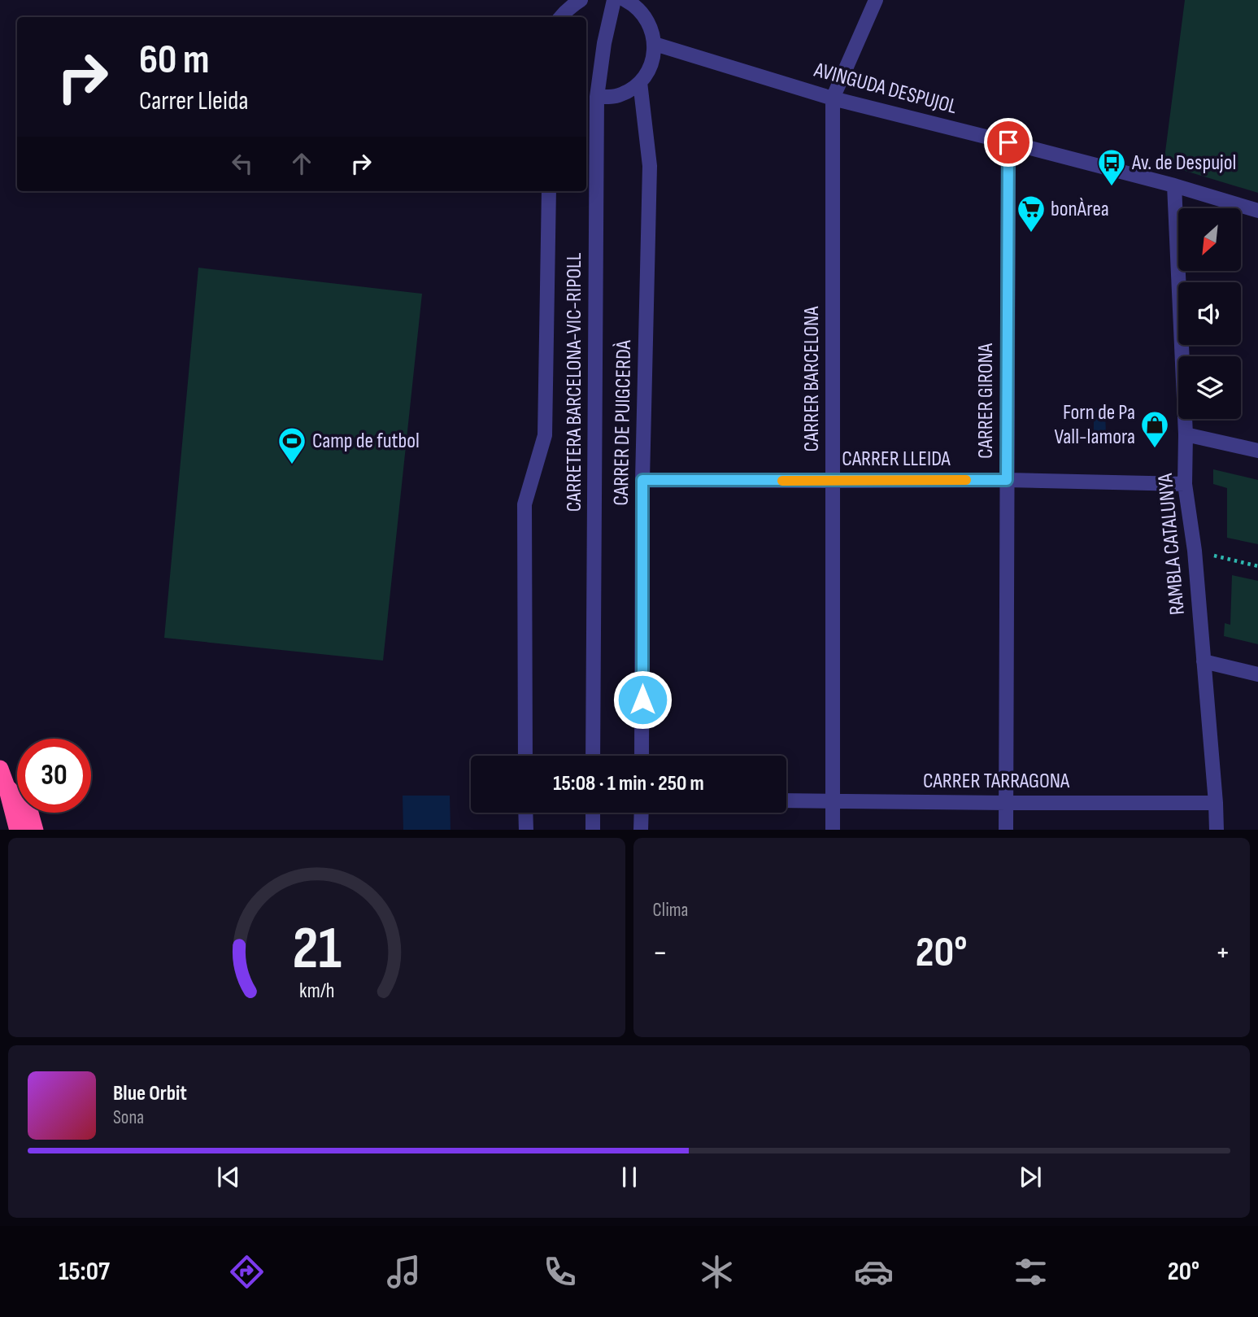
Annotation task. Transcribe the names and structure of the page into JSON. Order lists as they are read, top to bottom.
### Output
{
  "streets": {
    "street": [
      "AVINGUDA DESPUJOL",
      "CARRER BARCELONA",
      "CARRETERA BARCELONA-VIC-RIPOLL",
      "CARRER GIRONA",
      "CARRER DE PUIGCERDÀ",
      "CARRER LLEIDA",
      "RAMBLA CATALUNYA",
      "CARRER TARRAGONA"
    ]
  },
  "crossings": [
    ["AVINGUDA DESPUJOL", "CARRER BARCELONA"],
    ["AVINGUDA DESPUJOL", "CARRER GIRONA"],
    ["AVINGUDA DESPUJOL", "RAMBLA CATALUNYA"],
    ["CARRER BARCELONA", "CARRER LLEIDA"],
    ["CARRER BARCELONA", "CARRER TARRAGONA"],
    ["CARRER GIRONA", "CARRER LLEIDA"],
    ["CARRER GIRONA", "CARRER TARRAGONA"],
    ["CARRER DE PUIGCERDÀ", "CARRER LLEIDA"],
    ["CARRER LLEIDA", "RAMBLA CATALUNYA"],
    ["RAMBLA CATALUNYA", "CARRER TARRAGONA"]
  ],
  "places": {
    "bus stop": ["Av. de Despujol"],
    "supermarket": ["bonÀrea"],
    "shop": ["Forn de Pa Vall-lamora"],
    "sports": ["Camp de futbol"]
  },
  "north": "bottom left",
  "page": {
    "turn": ["60 m", "Carrer Lleida"],
    "limit": "30",
    "trip": "15:08 · 1 min · 250 m",
    "tile": "Clima",
    "heat": ["−", "20°", "+"],
    "song": ["Blue Orbit", "Sona"],
    "tabs": ["15:07", "20°"],
    "gauge": ["21", "km/h"]
  }
}
